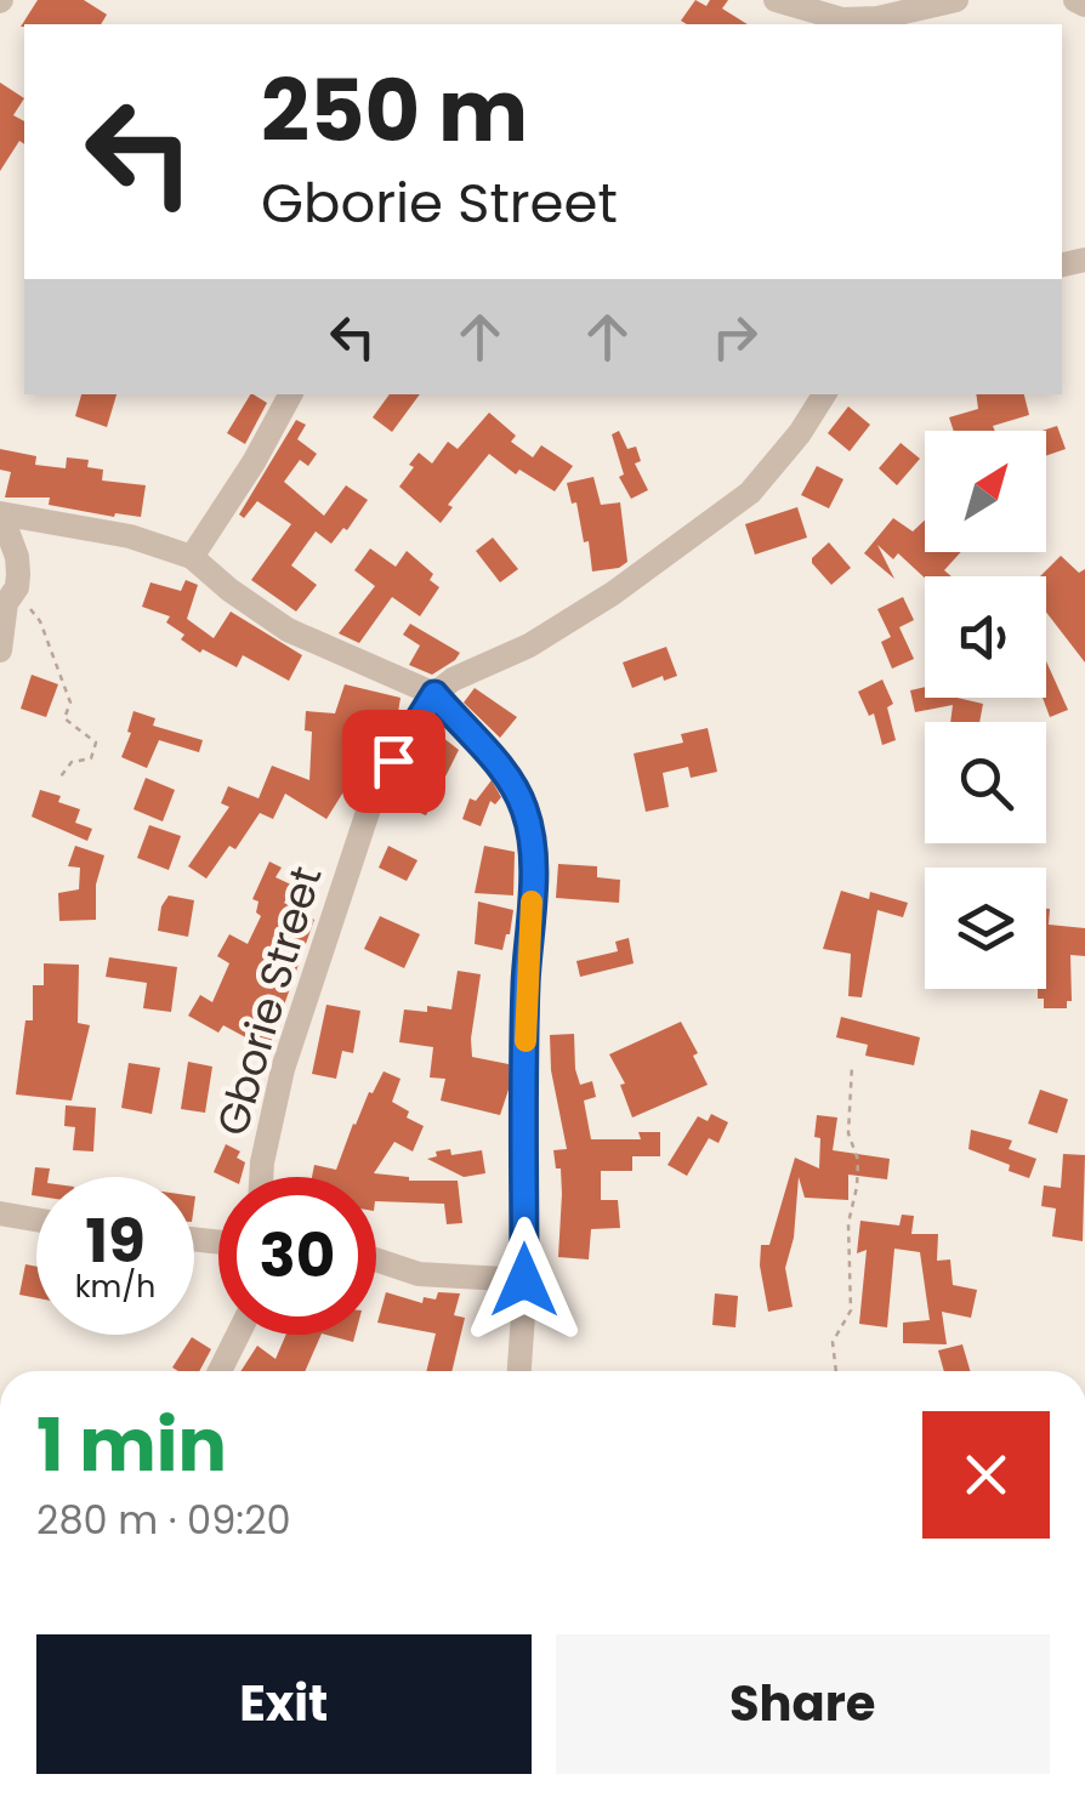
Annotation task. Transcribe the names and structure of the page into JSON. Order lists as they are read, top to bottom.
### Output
{
  "streets": {
    "street": ["Gborie Street"]
  },
  "north": "top right",
  "page": {
    "turn": ["250 m", "Gborie Street"],
    "speed": "19 km/h",
    "limit": "30",
    "heading": ["1 min", "280 m · 09:20"],
    "buttons": ["Exit", "Share"]
  }
}
